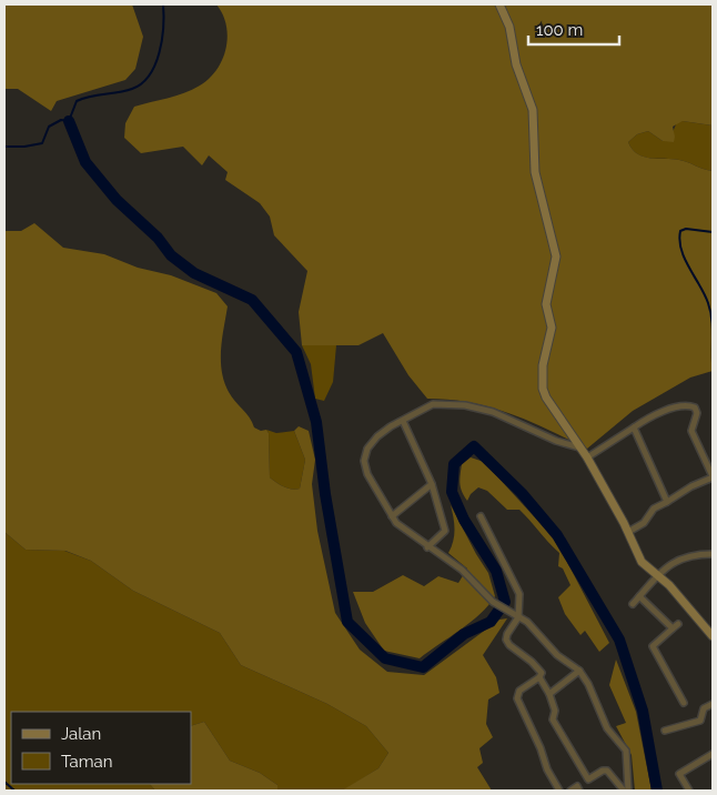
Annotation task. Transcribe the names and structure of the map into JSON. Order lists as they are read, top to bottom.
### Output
{
  "legend": ["Jalan", "Taman"],
  "scale_bar": "100 m"
}
